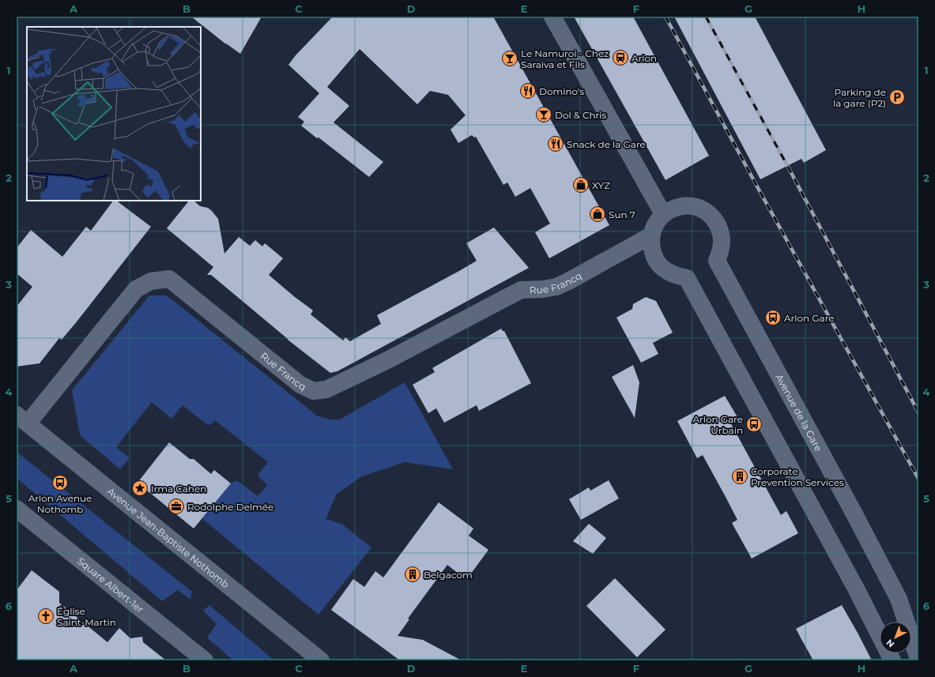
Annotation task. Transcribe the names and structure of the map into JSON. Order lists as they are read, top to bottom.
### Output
{
  "streets": {
    "street": [
      "Rue Francq",
      "Avenue de la Gare",
      "Avenue Jean-Baptiste Nothomb",
      "Square Albert-1er"
    ]
  },
  "crossings": [
    ["Rue Francq", "Avenue Jean-Baptiste Nothomb"]
  ],
  "places": {
    "station": ["Arlon"],
    "bar": ["Le Namuroi - Chez Saraiva et Fils", "Dol & Chris"],
    "restaurant": ["Domino's", "Snack de la Gare"],
    "parking": ["Parking de la gare (P2)"],
    "shop": ["XYZ", "Sun 7"],
    "bus stop": ["Arlon Gare", "Arlon Gare Urbain", "Arlon Avenue Nothomb"],
    "building": ["Corporate Prevention Services", "Belgacom"],
    "place": ["Irma Cahen"],
    "office": ["Rodolphe Delmée"],
    "church": ["Église Saint-Martin"]
  },
  "north": "bottom left",
  "grid": {
    "columns": [
      "A",
      "B",
      "C",
      "D",
      "E",
      "F",
      "G",
      "H"
    ],
    "rows": [
      "1",
      "2",
      "3",
      "4",
      "5",
      "6"
    ]
  }
}
